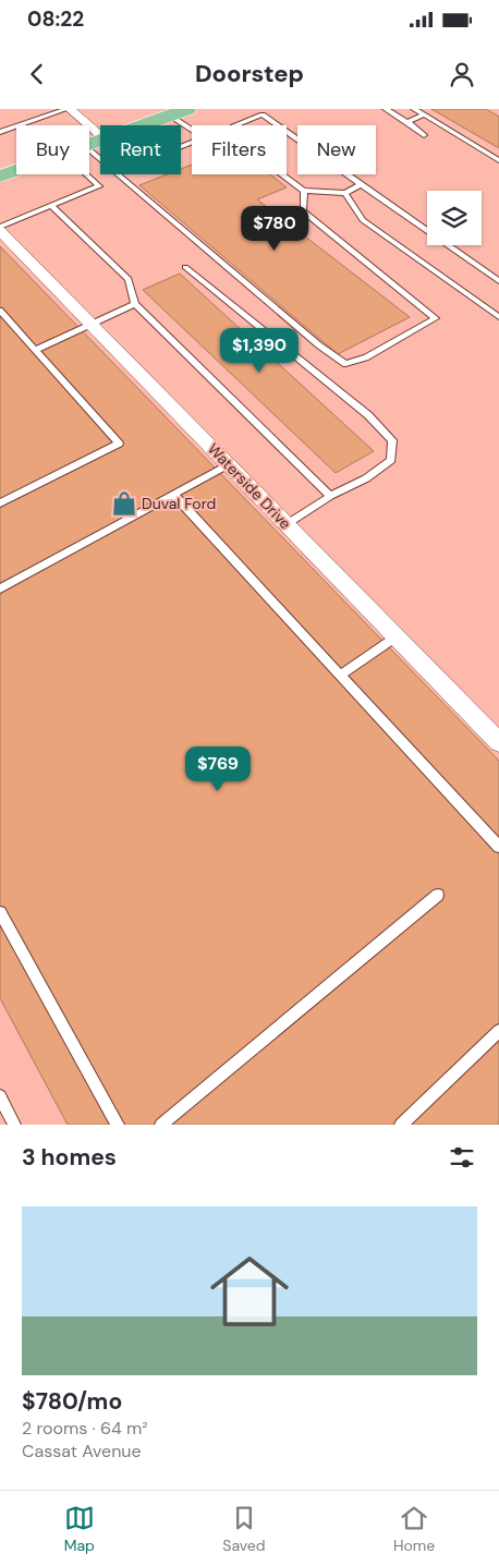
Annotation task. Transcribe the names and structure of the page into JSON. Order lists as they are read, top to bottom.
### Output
{
  "streets": {
    "street": ["Waterside Drive"]
  },
  "places": {
    "shop": ["Duval Ford"]
  },
  "page": {
    "status": "08:22",
    "header": "Doorstep",
    "chip": [
      "Buy",
      "Rent",
      "Filters",
      "New"
    ],
    "price": ["$780", "$1,390", "$769"],
    "heading": "3 homes",
    "list": [
      {
        "name": "$780/mo",
        "note": "2 rooms · 64 m² · Cassat Avenue"
      }
    ],
    "tabs": ["Map", "Saved", "Home"]
  }
}
